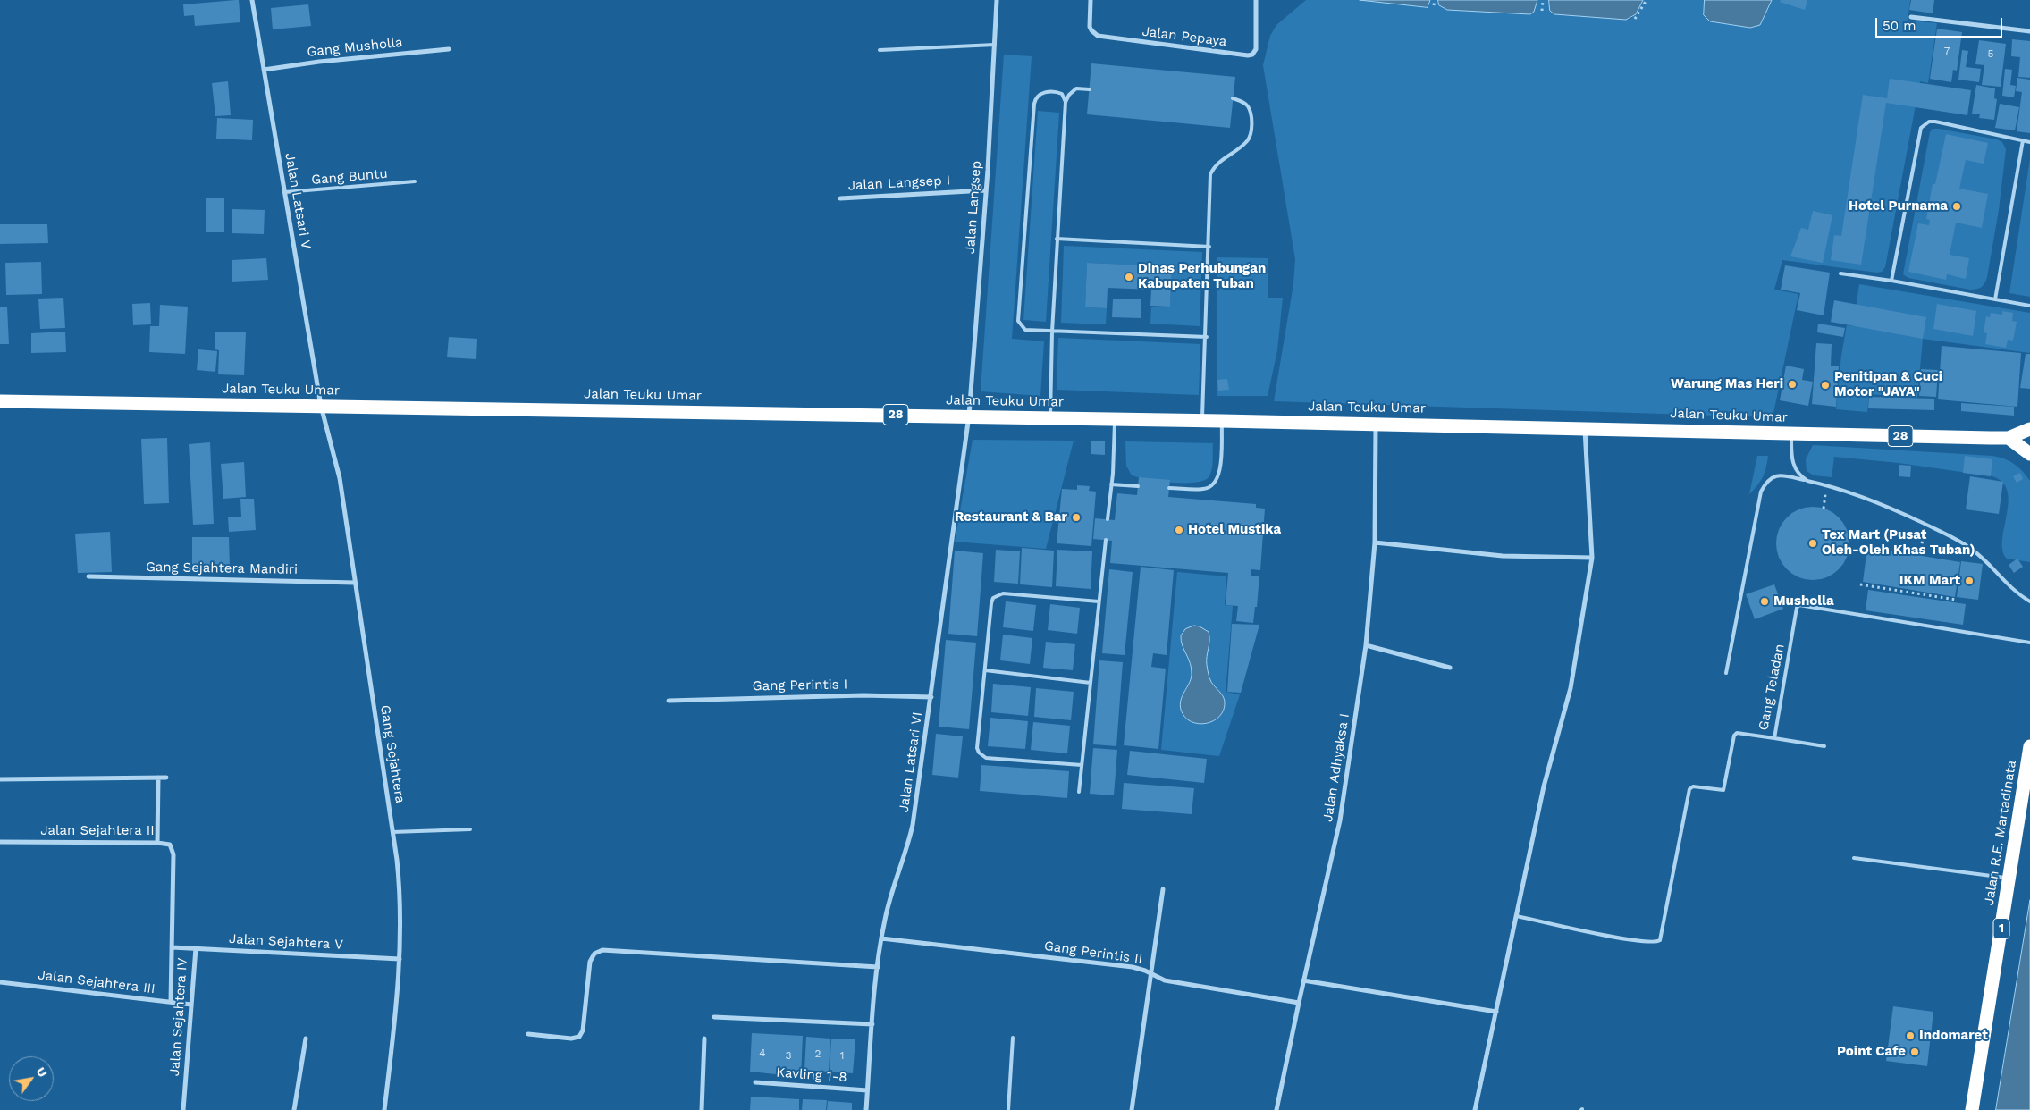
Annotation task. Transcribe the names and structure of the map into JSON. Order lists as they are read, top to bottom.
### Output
{
  "streets": {
    "highway": [
      "Jalan Teuku Umar",
      "28",
      "Jalan R.E. Martadinata",
      "1"
    ],
    "street": [
      "Jalan Pepaya",
      "Gang Musholla",
      "Jalan Langsep I",
      "Jalan Latsari V",
      "Jalan Langsep",
      "Gang Sejahtera Mandiri",
      "Gang Perintis I",
      "Gang Sejahtera",
      "Jalan Latsari VI",
      "Jalan Adhyaksa I",
      "Jalan Sejahtera II",
      "Jalan Sejahtera V",
      "Gang Perintis II",
      "Jalan Sejahtera III",
      "Jalan Sejahtera IV",
      "Kavling 1-8"
    ],
    "lane": ["Gang Buntu", "Gang Teladan"]
  },
  "crossings": [
    ["Gang Musholla", "Jalan Latsari V"],
    ["Gang Buntu", "Jalan Latsari V"],
    ["Jalan Langsep I", "Jalan Langsep"],
    ["Jalan Latsari V", "Jalan Teuku Umar"],
    ["Jalan Latsari V", "Gang Sejahtera"],
    ["Jalan Langsep", "Jalan Teuku Umar"],
    ["Jalan Langsep", "Jalan Latsari VI"],
    ["Jalan Teuku Umar", "Gang Sejahtera"],
    ["Jalan Teuku Umar", "Jalan Latsari VI"],
    ["Jalan Teuku Umar", "Jalan Adhyaksa I"],
    ["Gang Sejahtera Mandiri", "Gang Sejahtera"],
    ["Gang Perintis I", "Jalan Latsari VI"],
    ["Gang Sejahtera", "Jalan Sejahtera V"],
    ["Jalan Latsari VI", "Gang Perintis II"],
    ["Jalan Latsari VI", "Kavling 1-8"],
    ["Jalan Adhyaksa I", "Gang Perintis II"],
    ["Jalan Sejahtera II", "Jalan Sejahtera V"],
    ["Jalan Sejahtera II", "Jalan Sejahtera III"],
    ["Jalan Sejahtera V", "Jalan Sejahtera IV"],
    ["Jalan Sejahtera III", "Jalan Sejahtera IV"]
  ],
  "places": [
    "Hotel Purnama",
    "Dinas Perhubungan Kabupaten Tuban",
    "Warung Mas Heri",
    "Penitipan & Cuci Motor \"JAYA\"",
    "Restaurant & Bar",
    "Hotel Mustika",
    "Tex Mart (Pusat Oleh-Oleh Khas Tuban)",
    "IKM Mart",
    "Musholla",
    "Indomaret",
    "Point Cafe"
  ],
  "house_numbers": [
    "7",
    "5",
    "4",
    "2",
    "3",
    "1"
  ],
  "scale_bar": "50 m",
  "north": "top right"
}
